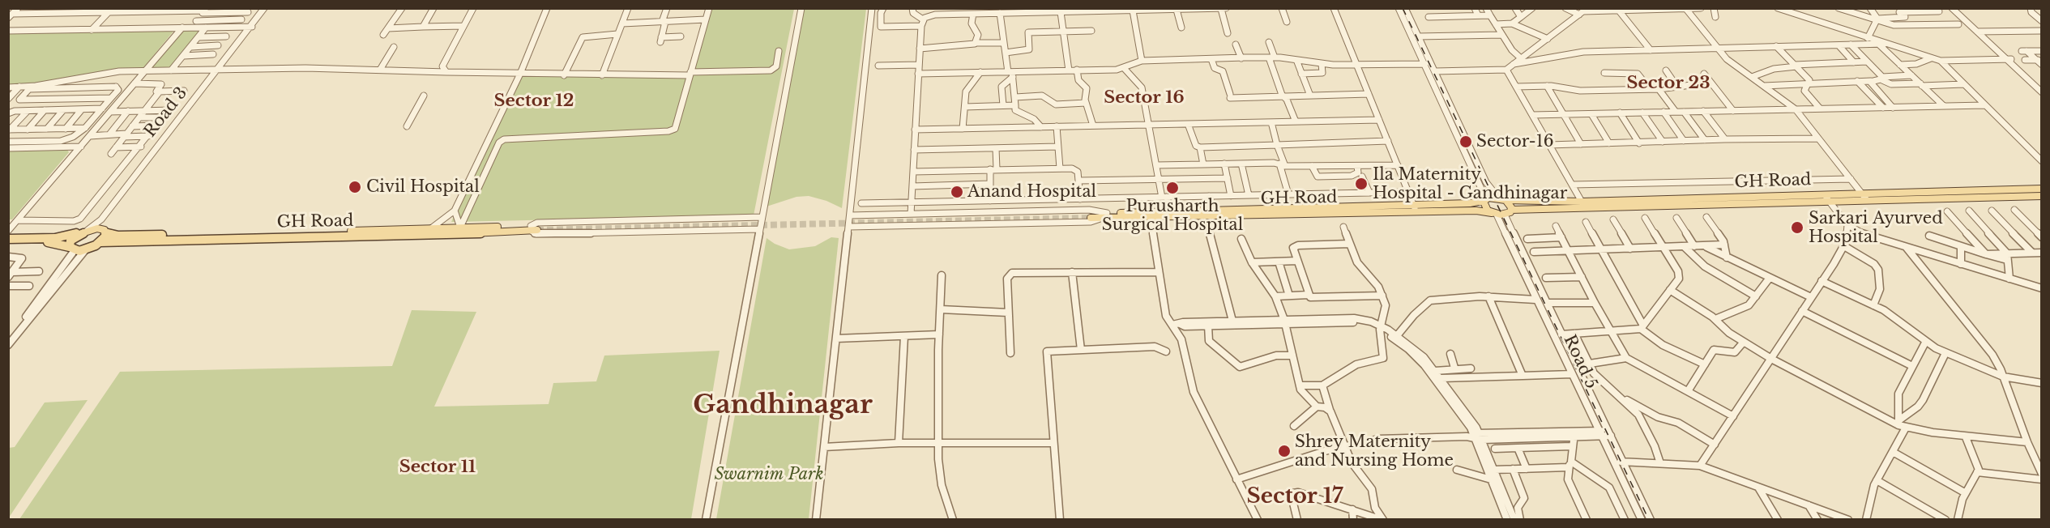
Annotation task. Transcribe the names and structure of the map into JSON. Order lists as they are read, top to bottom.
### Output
{
  "streets": {
    "main road": ["GH Road"],
    "street": ["Road 3", "Road 5"]
  },
  "crossings": [
    ["Road 3", "GH Road"],
    ["GH Road", "Road 5"]
  ],
  "districts": [
    "Sector 23",
    "Sector 16",
    "Sector 12",
    "Gandhinagar",
    "Sector 11",
    "Sector 17"
  ],
  "parks": ["Swarnim Park"],
  "places": [
    "Sector-16",
    "Ila Maternity Hospital - Gandhinagar",
    "Civil Hospital",
    "Purusharth Surgical Hospital",
    "Anand Hospital",
    "Sarkari Ayurved Hospital",
    "Shrey Maternity and Nursing Home"
  ]
}
